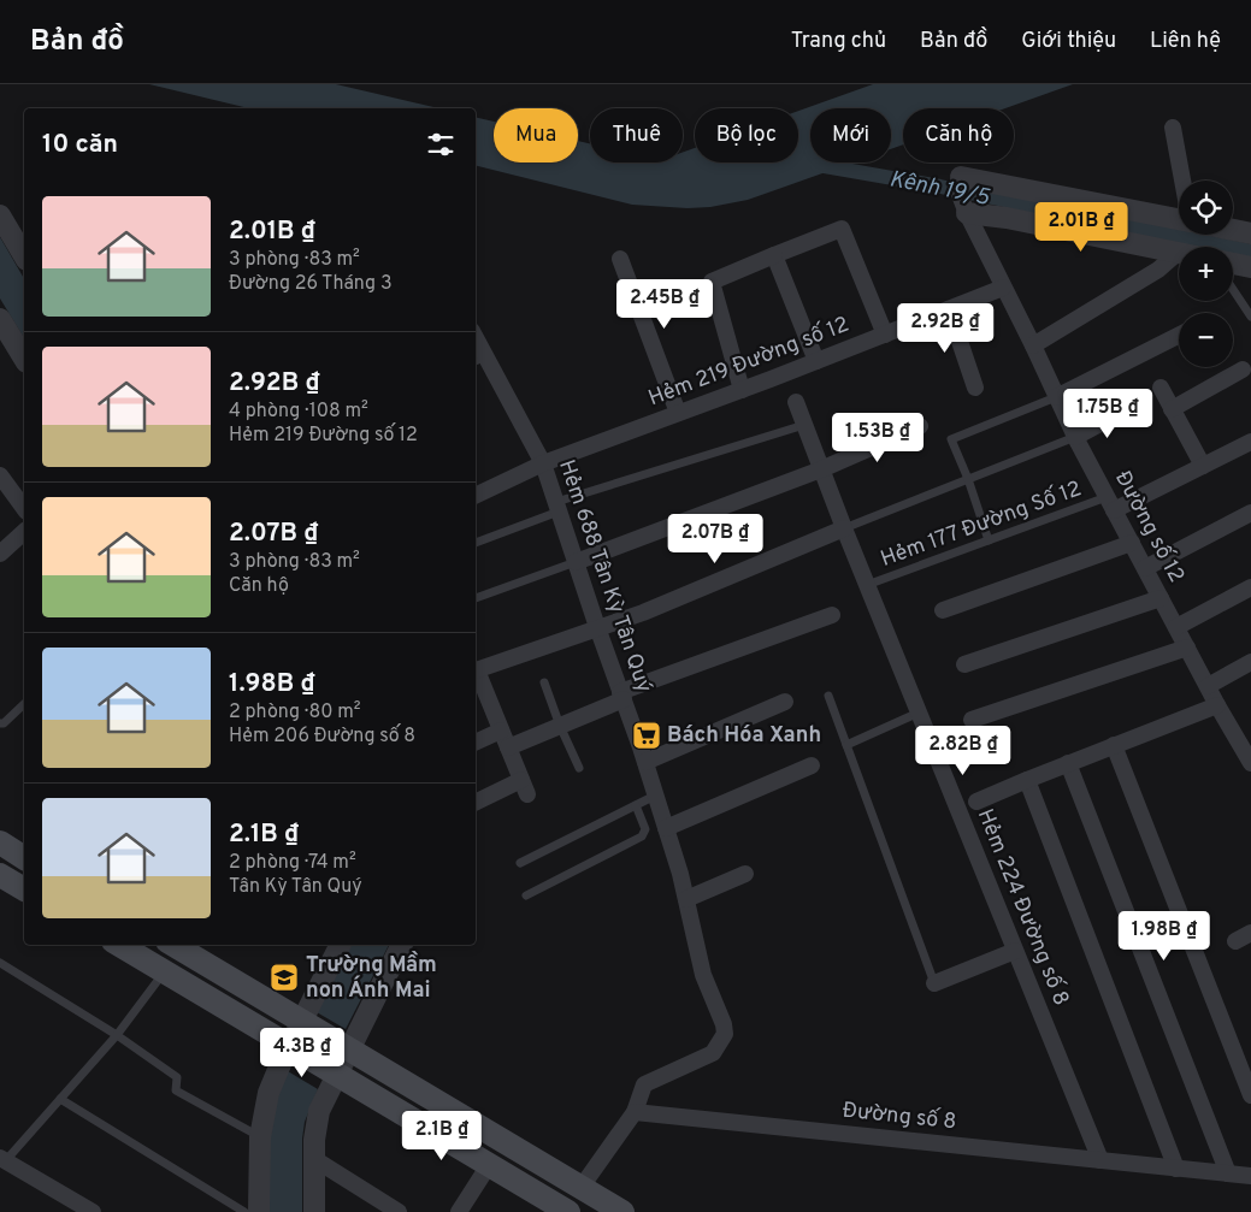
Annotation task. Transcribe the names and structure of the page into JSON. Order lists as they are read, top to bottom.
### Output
{
  "streets": {
    "street": [
      "Hẻm 219 Đường số 12",
      "Đường số 12",
      "Hẻm 688 Tân Kỳ Tân Quý",
      "Hẻm 224 Đường số 8",
      "Đường số 8"
    ],
    "lane": ["Hẻm 177 Đường Số 12"]
  },
  "crossings": [
    ["Hẻm 219 Đường số 12", "Đường số 12"],
    ["Hẻm 219 Đường số 12", "Hẻm 688 Tân Kỳ Tân Quý"],
    ["Hẻm 177 Đường Số 12", "Đường số 12"],
    ["Hẻm 177 Đường Số 12", "Hẻm 224 Đường số 8"],
    ["Hẻm 688 Tân Kỳ Tân Quý", "Đường số 8"],
    ["Hẻm 224 Đường số 8", "Đường số 8"]
  ],
  "water": ["Kênh 19/5"],
  "places": {
    "supermarket": ["Bách Hóa Xanh"],
    "school or university": ["Trường Mầm non Ánh Mai"]
  },
  "page": {
    "header": "Bản đồ",
    "nav": [
      "Trang chủ",
      "Bản đồ",
      "Giới thiệu",
      "Liên hệ"
    ],
    "chip": [
      "Mua",
      "Thuê",
      "Bộ lọc",
      "Mới",
      "Căn hộ"
    ],
    "heading": "10 căn",
    "map_buttons": ["+", "−"],
    "list": [
      {
        "name": "2.01B ₫",
        "note": "3 phòng · 83 m² · Đường 26 Tháng 3"
      },
      {
        "name": "2.92B ₫",
        "note": "4 phòng · 108 m² · Hẻm 219 Đường số 12"
      },
      {
        "name": "2.07B ₫",
        "note": "3 phòng · 83 m² · Căn hộ"
      },
      {
        "name": "1.98B ₫",
        "note": "2 phòng · 80 m² · Hẻm 206 Đường số 8"
      },
      {
        "name": "2.1B ₫",
        "note": "2 phòng · 74 m² · Tân Kỳ Tân Quý"
      }
    ],
    "price": [
      "2.01B ₫",
      "2.45B ₫",
      "2.92B ₫",
      "1.75B ₫",
      "1.53B ₫",
      "2.07B ₫",
      "2.82B ₫",
      "1.98B ₫",
      "4.3B ₫",
      "2.1B ₫"
    ]
  }
}
